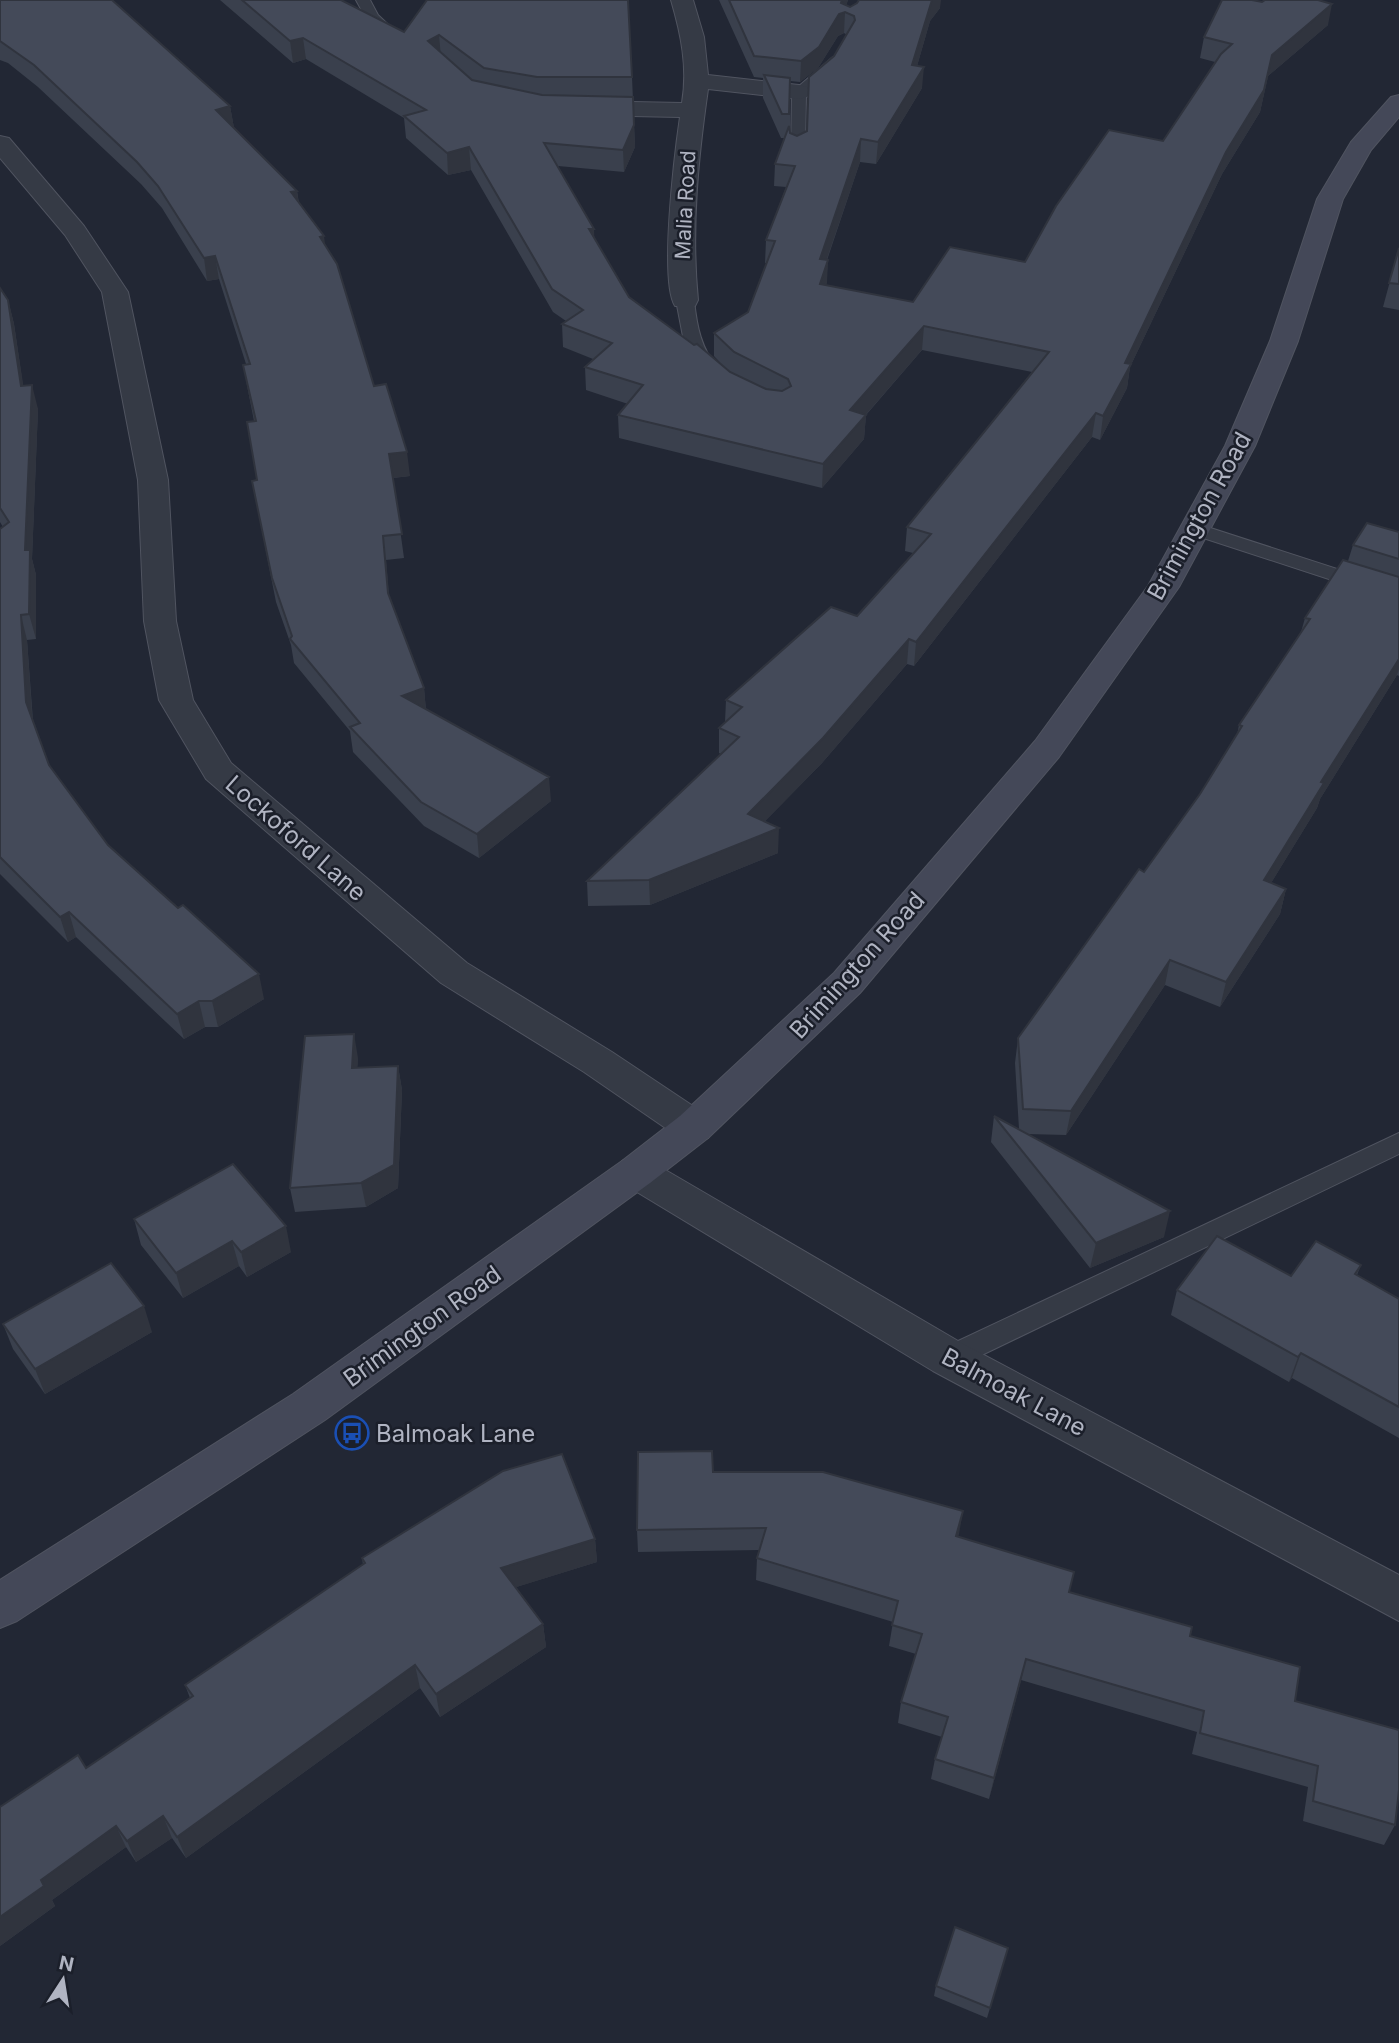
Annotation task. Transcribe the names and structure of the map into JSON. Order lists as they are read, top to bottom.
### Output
{
  "streets": {
    "main road": ["Brimington Road"],
    "street": ["Malia Road", "Lockoford Lane", "Balmoak Lane"]
  },
  "crossings": [
    ["Brimington Road", "Lockoford Lane"],
    ["Brimington Road", "Balmoak Lane"]
  ],
  "places": {
    "bus stop": ["Balmoak Lane"]
  },
  "north": "top"
}
